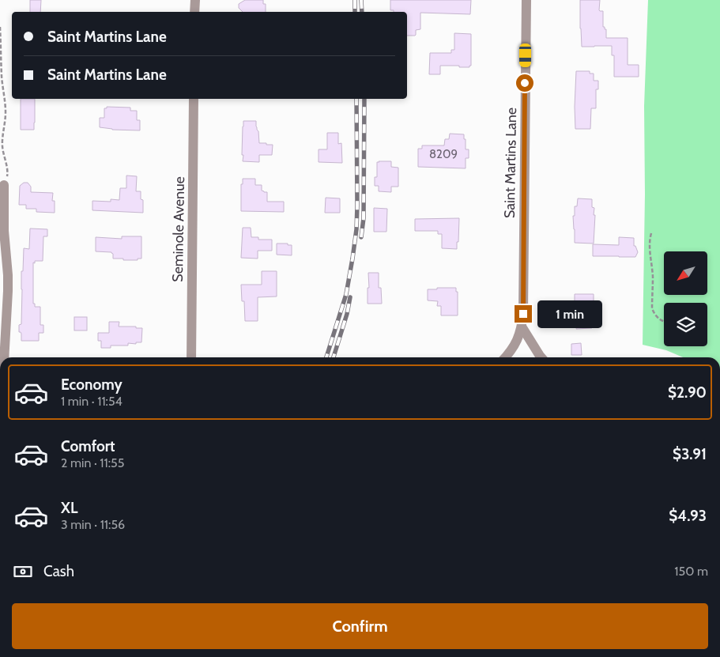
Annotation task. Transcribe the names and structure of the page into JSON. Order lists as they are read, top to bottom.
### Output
{
  "streets": {
    "street": ["Saint Martins Lane", "Seminole Avenue"]
  },
  "house_numbers": ["8209"],
  "north": "bottom left",
  "page": {
    "banner": ["Saint Martins Lane", "Saint Martins Lane"],
    "bubble": "1 min",
    "list": [
      {
        "name": "Economy",
        "note": "1 min · 11:54",
        "value": "$2.90"
      },
      {
        "name": "Comfort",
        "note": "2 min · 11:55",
        "value": "$3.91"
      },
      {
        "name": "XL",
        "note": "3 min · 11:56",
        "value": "$4.93"
      }
    ],
    "pay": ["Cash", "150 m"],
    "buttons": "Confirm"
  }
}
